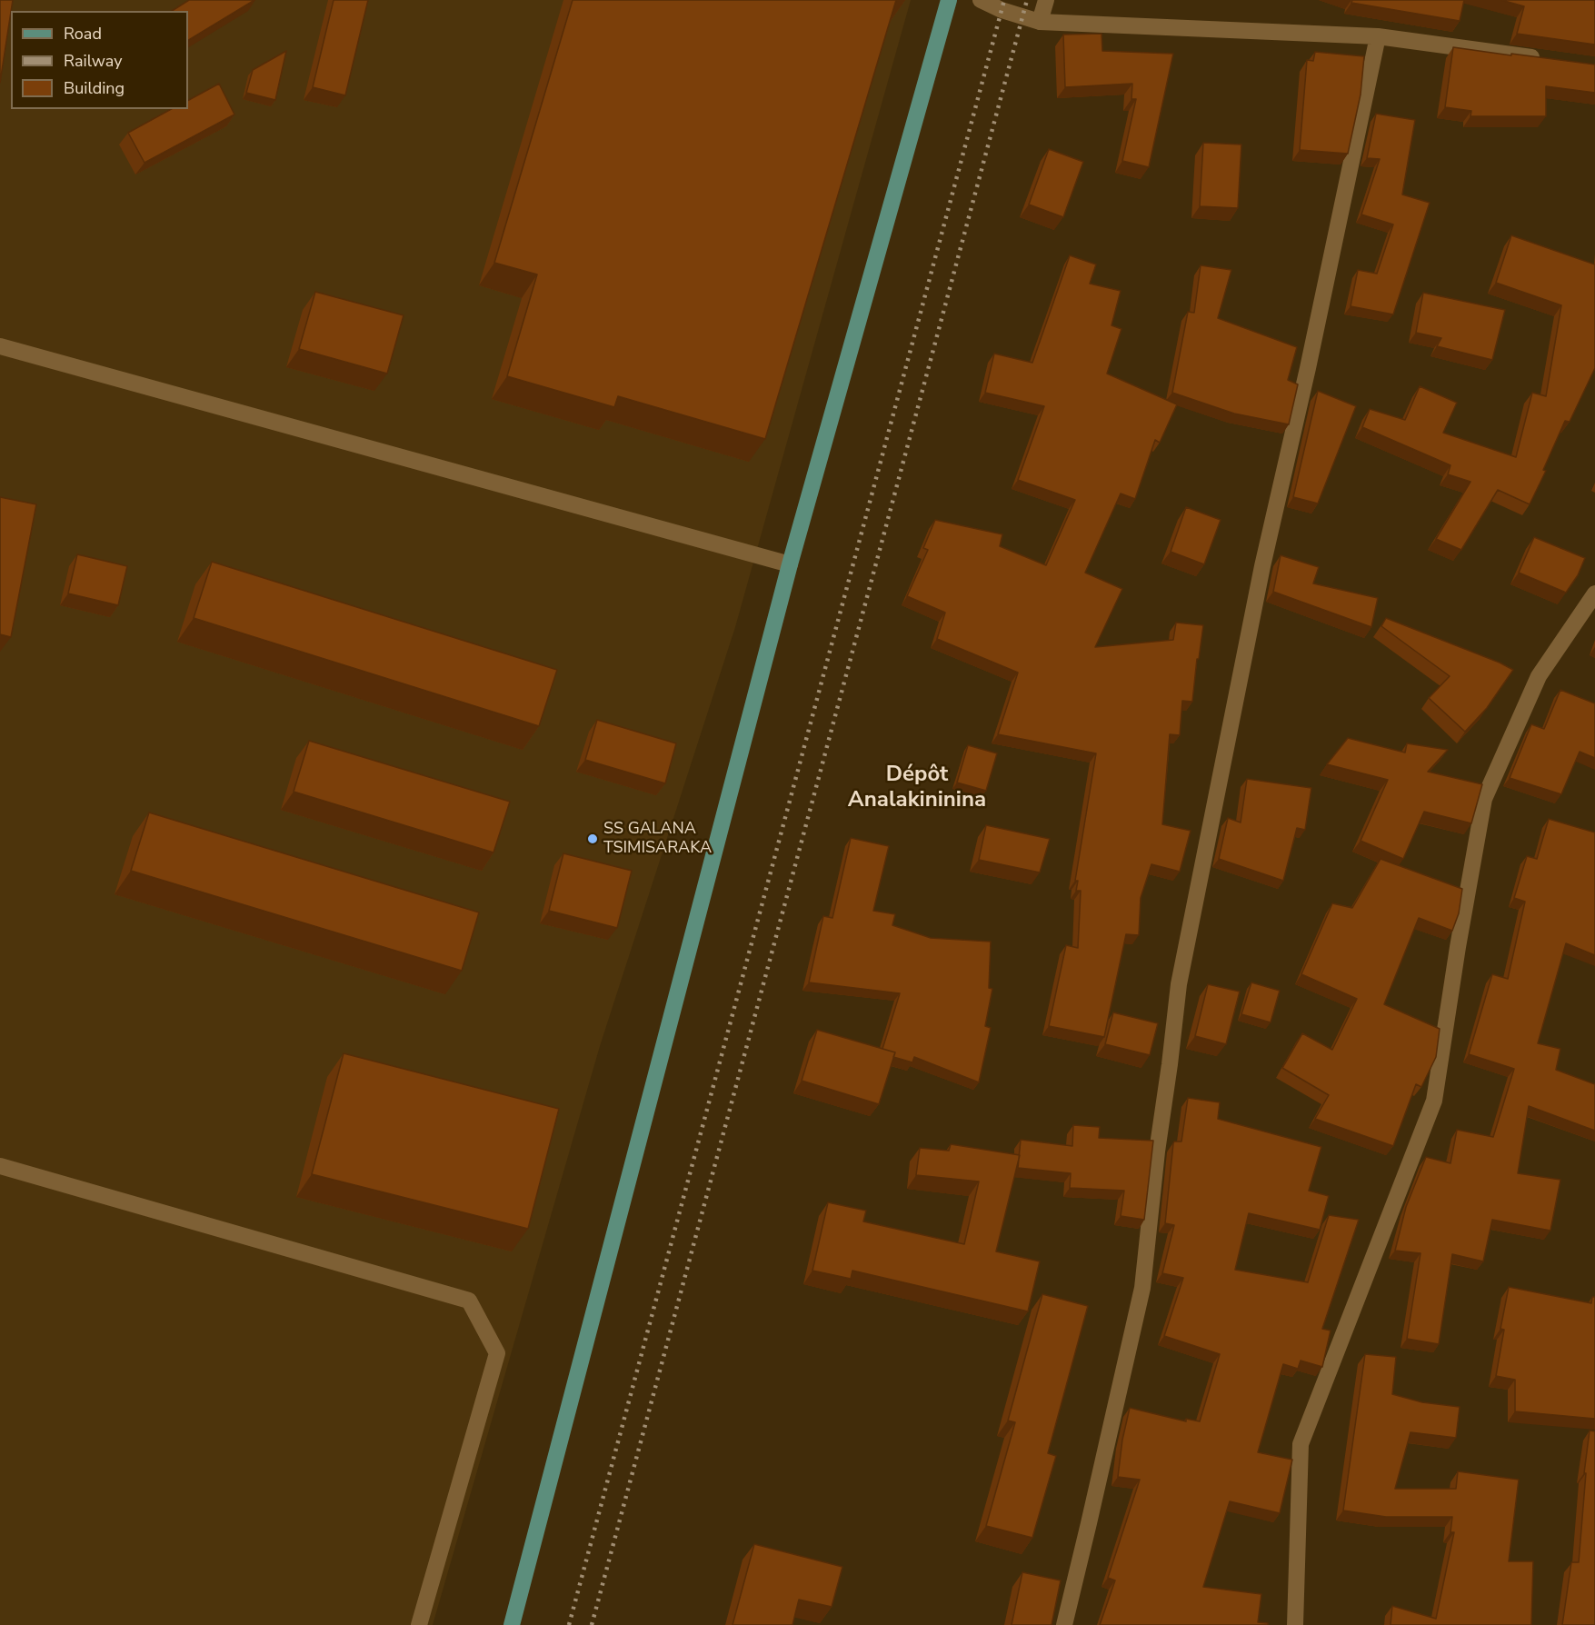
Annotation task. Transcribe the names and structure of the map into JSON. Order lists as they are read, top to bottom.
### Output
{
  "districts": ["Dépôt Analakininina"],
  "places": ["SS GALANA TSIMISARAKA"],
  "legend": ["Road", "Railway", "Building"]
}
